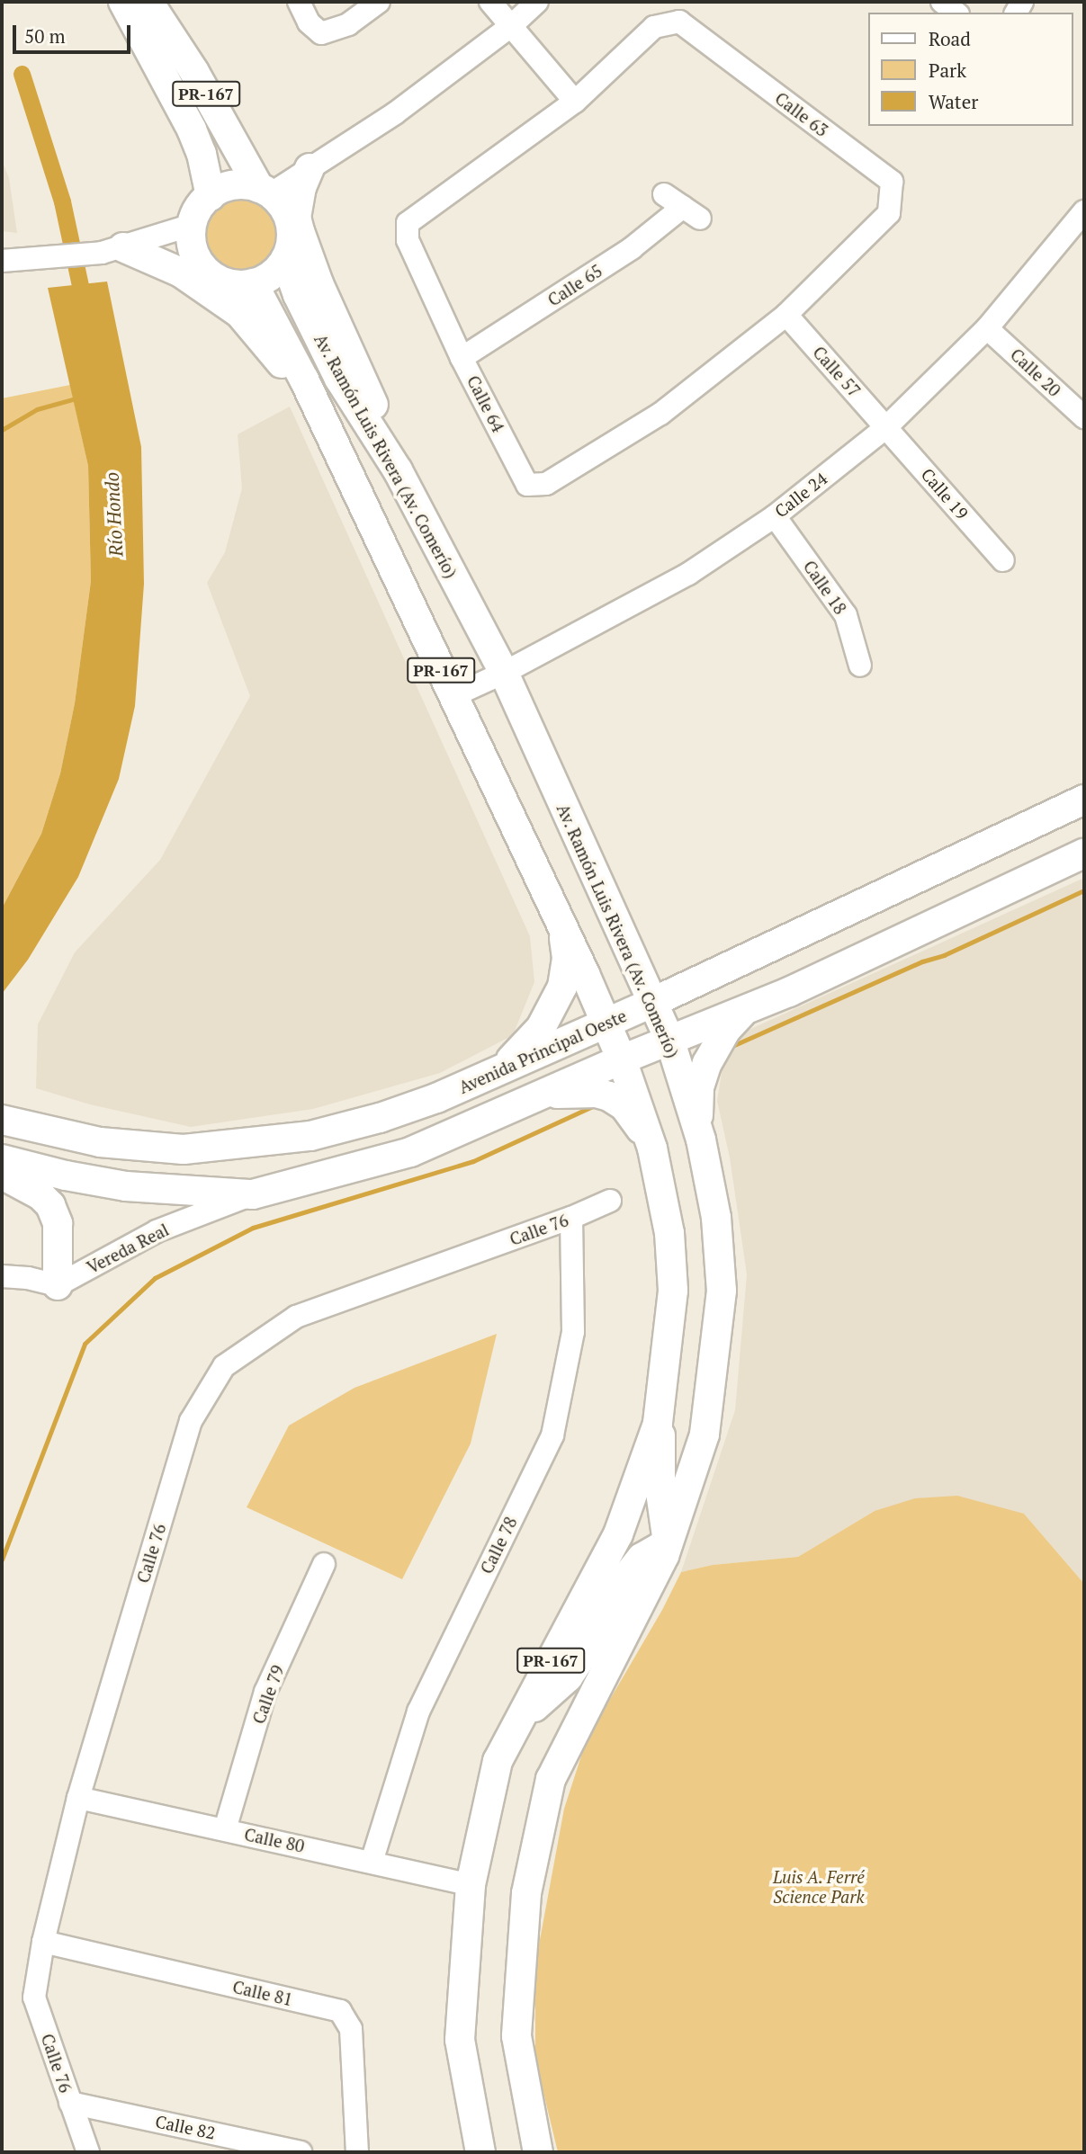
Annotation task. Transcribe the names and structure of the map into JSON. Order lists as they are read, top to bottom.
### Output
{
  "streets": {
    "main road": ["PR-167", "Av. Ramón Luis Rivera (Av. Comerío)", "Avenida Principal Oeste"],
    "street": [
      "Calle 63",
      "Calle 65",
      "Calle 57",
      "Calle 20",
      "Calle 64",
      "Calle 19",
      "Calle 24",
      "Calle 18",
      "Calle 76",
      "Vereda Real",
      "Calle 78",
      "Calle 79",
      "Calle 80",
      "Calle 81",
      "Calle 82"
    ]
  },
  "crossings": [
    ["PR-167", "Av. Ramón Luis Rivera (Av. Comerío)"],
    ["Calle 63", "Calle 57"],
    ["Calle 63", "Calle 64"],
    ["Calle 65", "Calle 64"],
    ["Calle 57", "Calle 64"],
    ["Calle 57", "Calle 19"],
    ["Calle 57", "Calle 24"],
    ["Calle 20", "Calle 24"],
    ["Av. Ramón Luis Rivera (Av. Comerío)", "Calle 24"],
    ["Av. Ramón Luis Rivera (Av. Comerío)", "Avenida Principal Oeste"],
    ["Av. Ramón Luis Rivera (Av. Comerío)", "Calle 80"],
    ["Calle 19", "Calle 24"],
    ["Calle 24", "Calle 18"],
    ["Calle 76", "Calle 78"],
    ["Calle 76", "Calle 80"],
    ["Calle 76", "Calle 81"],
    ["Calle 76", "Calle 82"],
    ["Calle 78", "Calle 80"],
    ["Calle 79", "Calle 80"]
  ],
  "water": ["Río Hondo"],
  "parks": ["Luis A. Ferré Science Park"],
  "legend": ["Road", "Park", "Water"],
  "scale_bar": "50 m"
}
